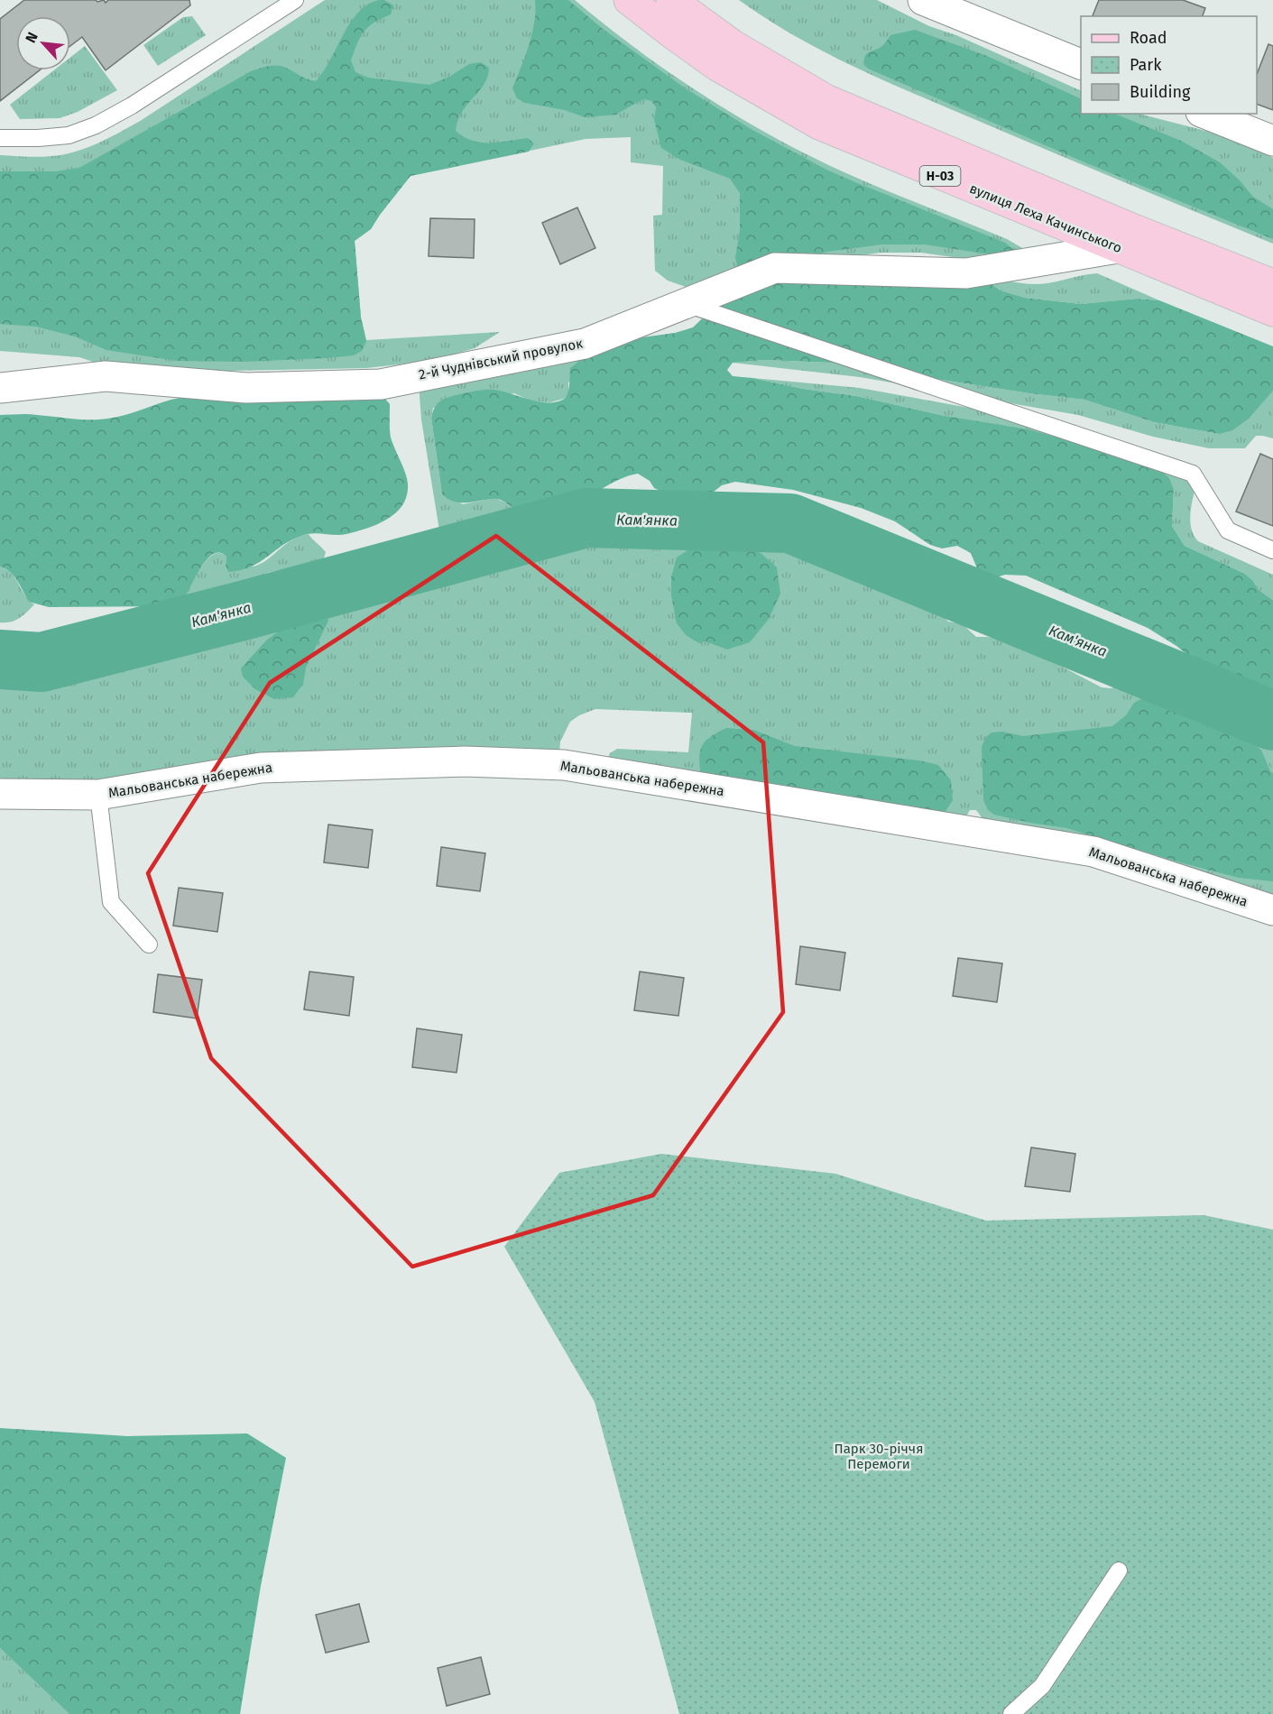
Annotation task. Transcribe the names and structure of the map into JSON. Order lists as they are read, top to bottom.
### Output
{
  "streets": {
    "main road": ["Н-03", "вулиця Леха Качинського"],
    "street": ["2-й Чуднівський провулок", "Мальованська набережна"]
  },
  "crossings": [
    ["вулиця Леха Качинського", "2-й Чуднівський провулок"]
  ],
  "water": ["Кам'янка"],
  "parks": ["Парк 30-річчя Перемоги"],
  "legend": ["Road", "Park", "Building"],
  "north": "top left"
}
